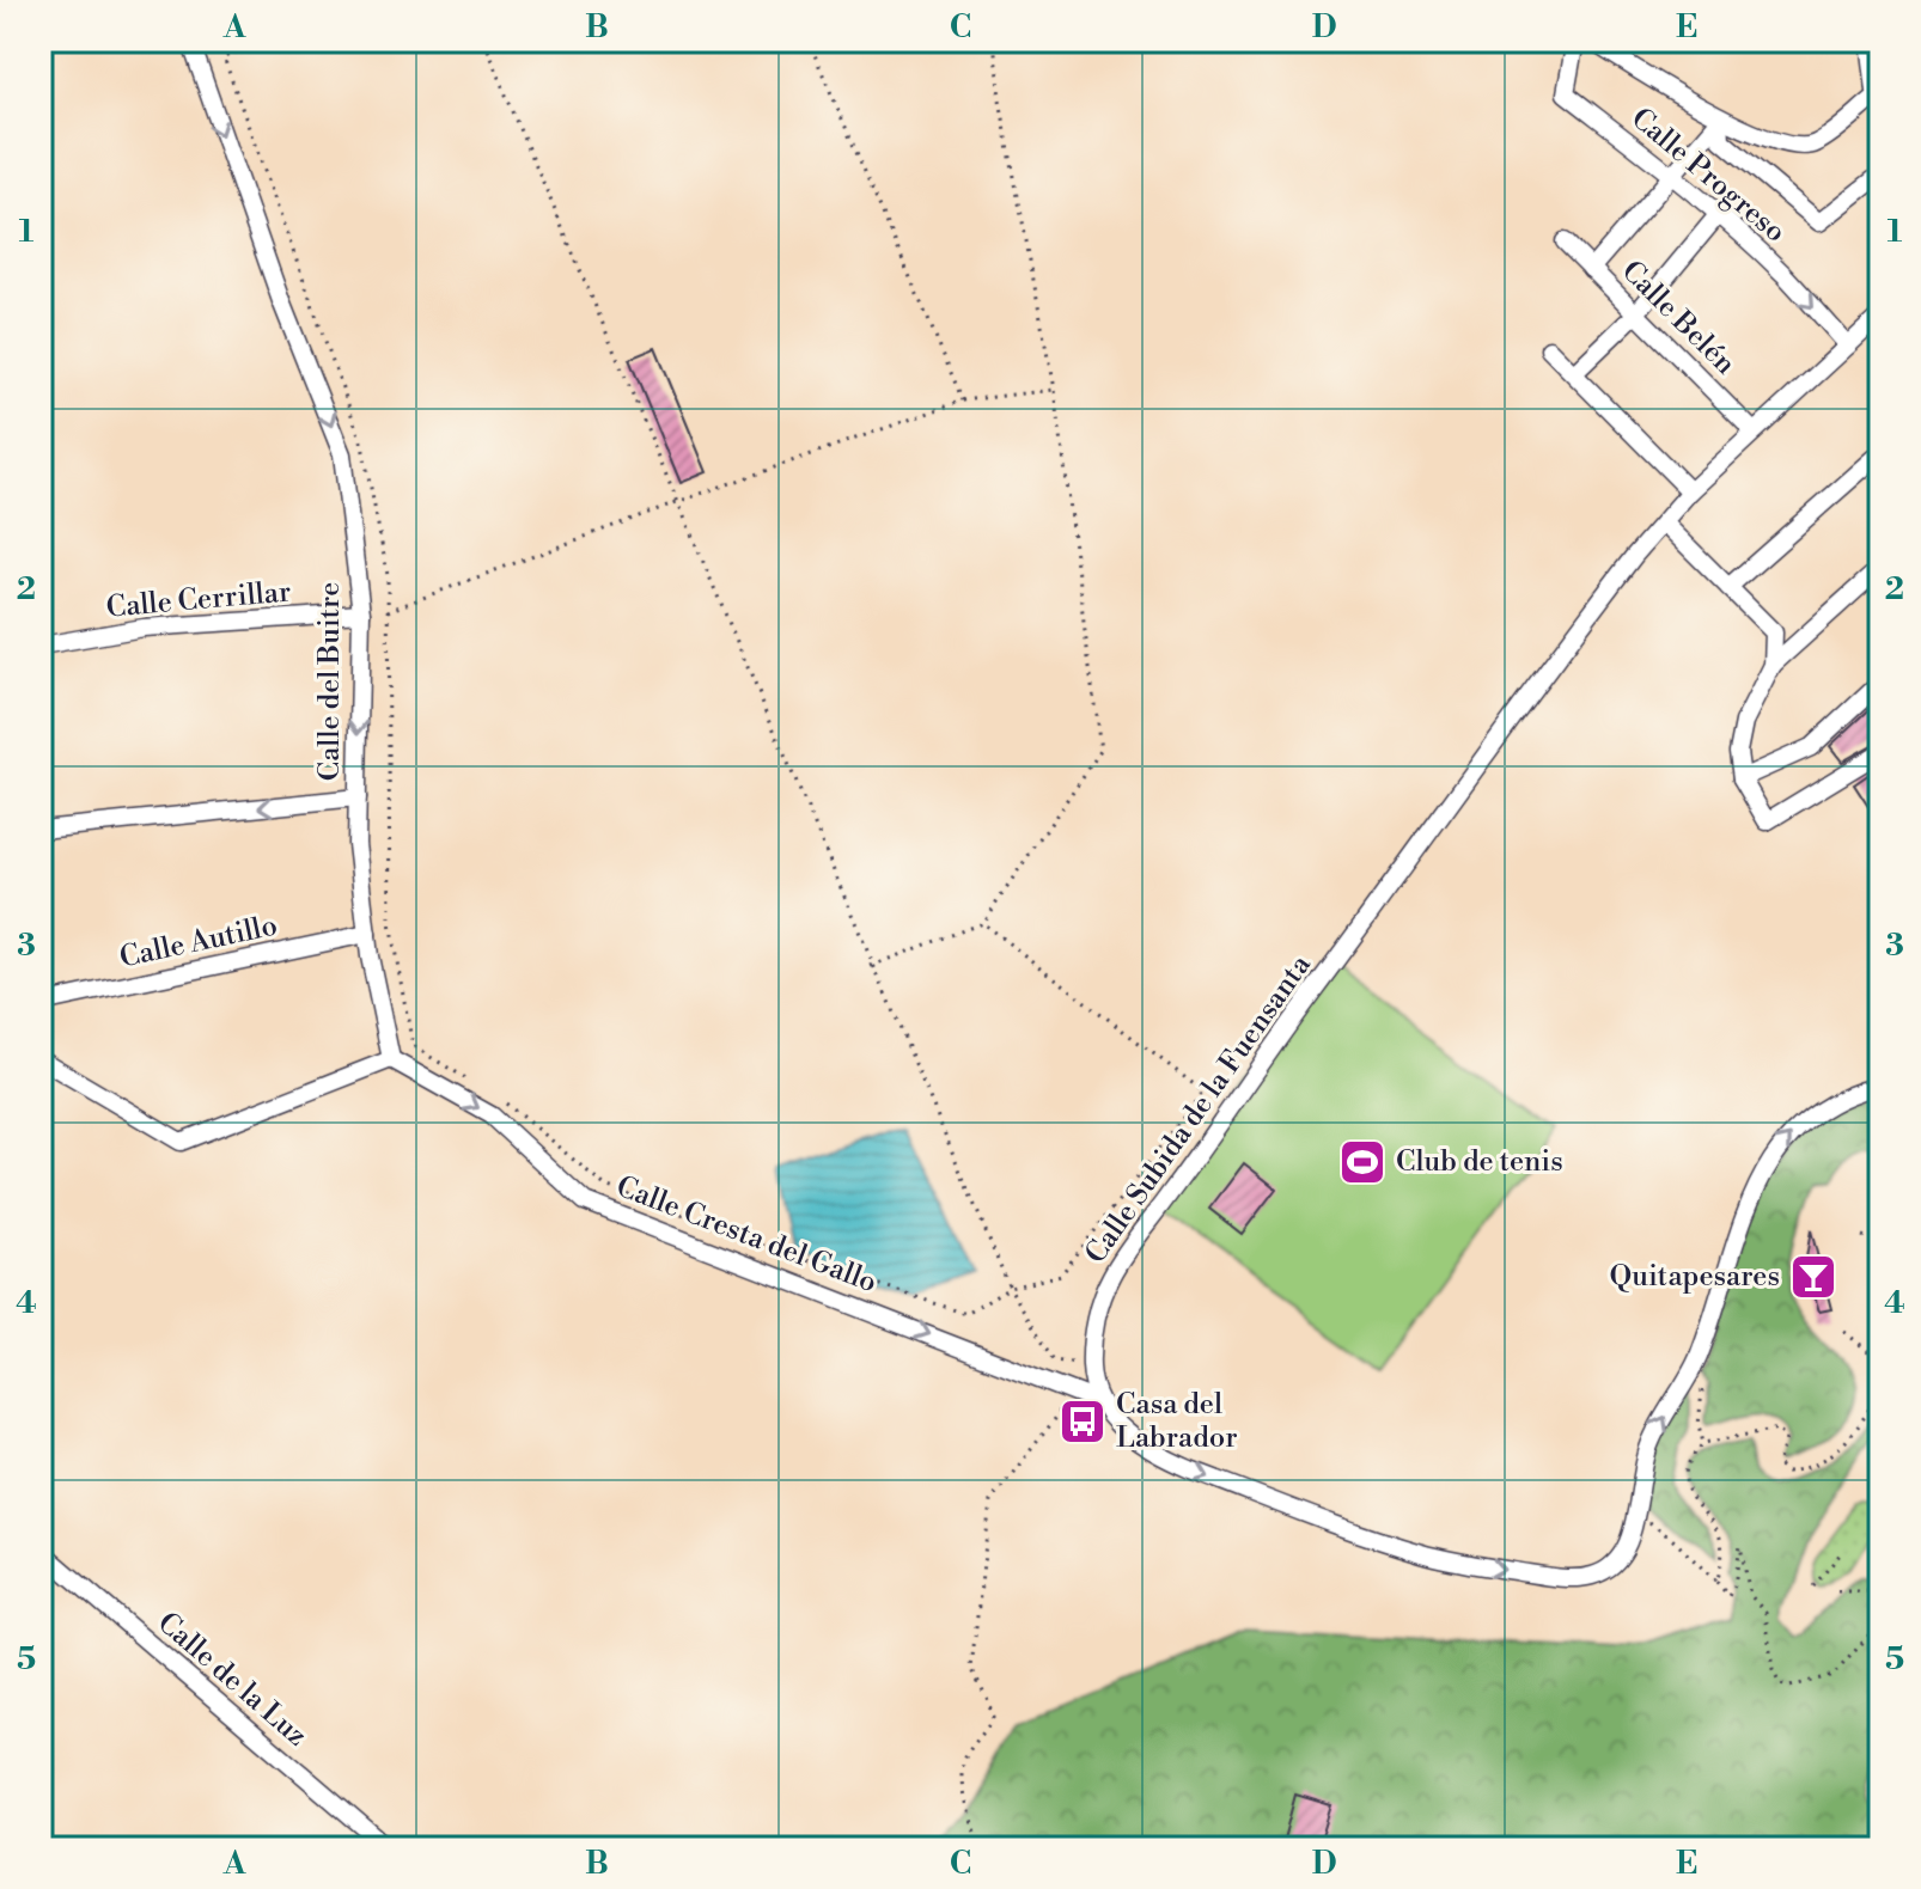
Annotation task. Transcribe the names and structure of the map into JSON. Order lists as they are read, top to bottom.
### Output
{
  "streets": {
    "street": [
      "Calle Progreso",
      "Calle Belén",
      "Calle Cerrillar",
      "Calle del Buitre",
      "Calle Autillo",
      "Calle Subida de la Fuensanta",
      "Calle Cresta del Gallo",
      "Calle de la Luz"
    ]
  },
  "crossings": [
    ["Calle Progreso", "Calle Subida de la Fuensanta"],
    ["Calle Belén", "Calle Subida de la Fuensanta"],
    ["Calle Cerrillar", "Calle del Buitre"],
    ["Calle del Buitre", "Calle Autillo"],
    ["Calle del Buitre", "Calle Cresta del Gallo"],
    ["Calle Subida de la Fuensanta", "Calle Cresta del Gallo"]
  ],
  "one_way": ["Calle Progreso", "Calle del Buitre", "Calle Cresta del Gallo"],
  "places": {
    "sports": ["Club de tenis"],
    "bar": ["Quitapesares"],
    "bus stop": ["Casa del Labrador"]
  },
  "grid": {
    "columns": [
      "A",
      "B",
      "C",
      "D",
      "E"
    ],
    "rows": [
      "1",
      "2",
      "3",
      "4",
      "5"
    ]
  }
}
